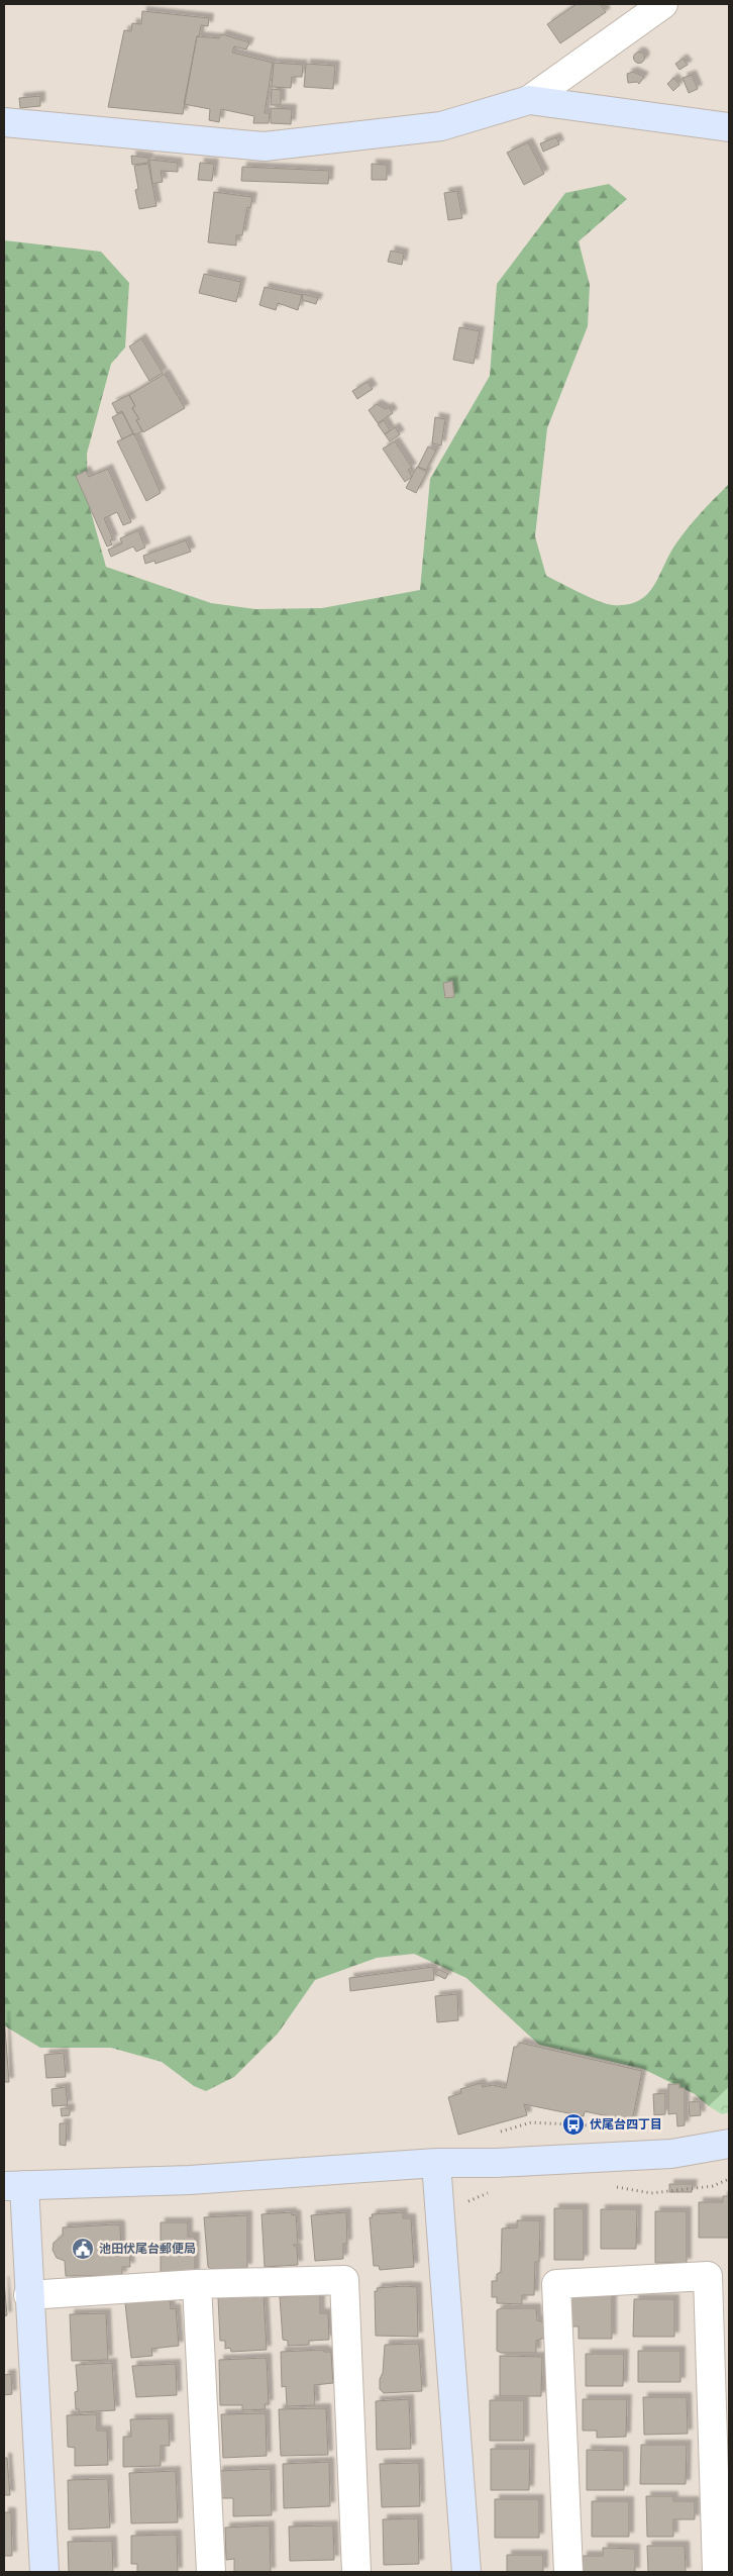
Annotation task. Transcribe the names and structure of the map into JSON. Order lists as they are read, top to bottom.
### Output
{
  "places": {
    "bus stop": ["伏尾台四丁目"],
    "public building": ["池田伏尾台郵便局"]
  }
}
